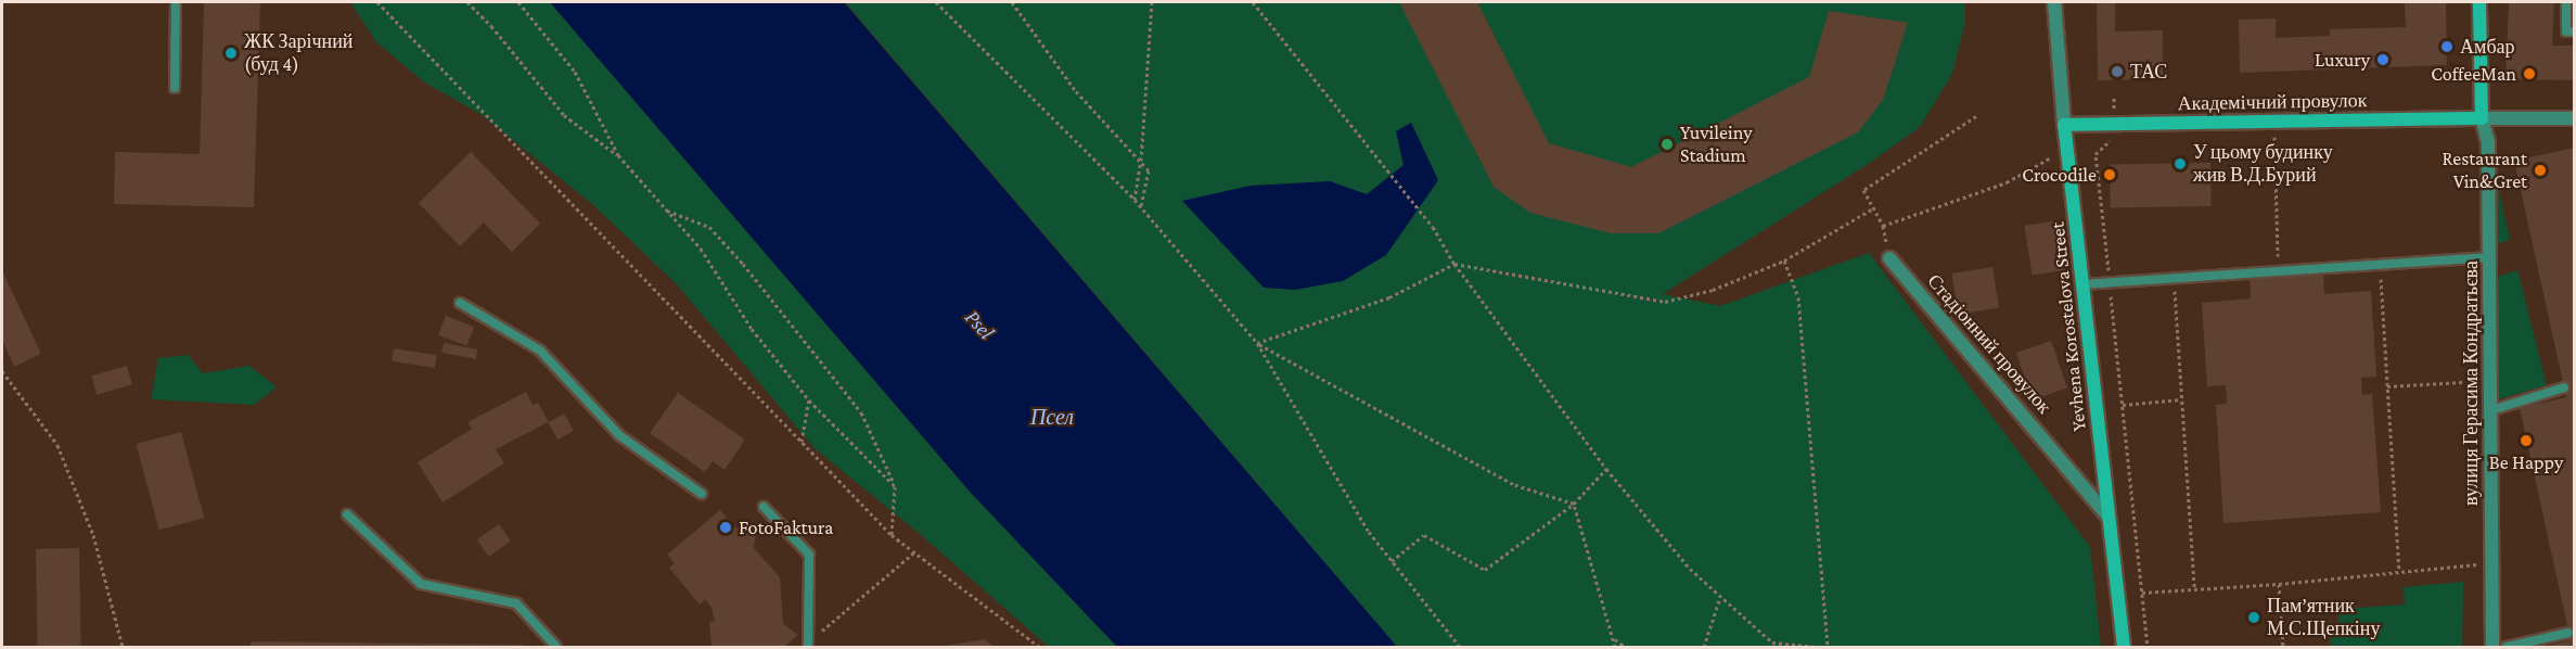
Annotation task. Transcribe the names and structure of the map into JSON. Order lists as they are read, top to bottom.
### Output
{
  "streets": {
    "street": [
      "Академічний провулок",
      "Yevhena Korostelova Street",
      "Стадіонний провулок",
      "вулиця Герасима Кондратьєва"
    ]
  },
  "crossings": [
    ["Академічний провулок", "Yevhena Korostelova Street"],
    ["Академічний провулок", "вулиця Герасима Кондратьєва"],
    ["Yevhena Korostelova Street", "Стадіонний провулок"]
  ],
  "water": ["Psel", "Псел"],
  "places": [
    "Амбар",
    "ЖК Зарічний (буд 4)",
    "Luxury",
    "ТАС",
    "CoffeeMan",
    "Yuvileiny Stadium",
    "У цьому будинку жив В.Д.Бурий",
    "Restaurant Vin&Gret",
    "Crocodile",
    "Be Happy",
    "FotoFaktura",
    "Пам’ятник М.С.Щепкіну"
  ]
}
